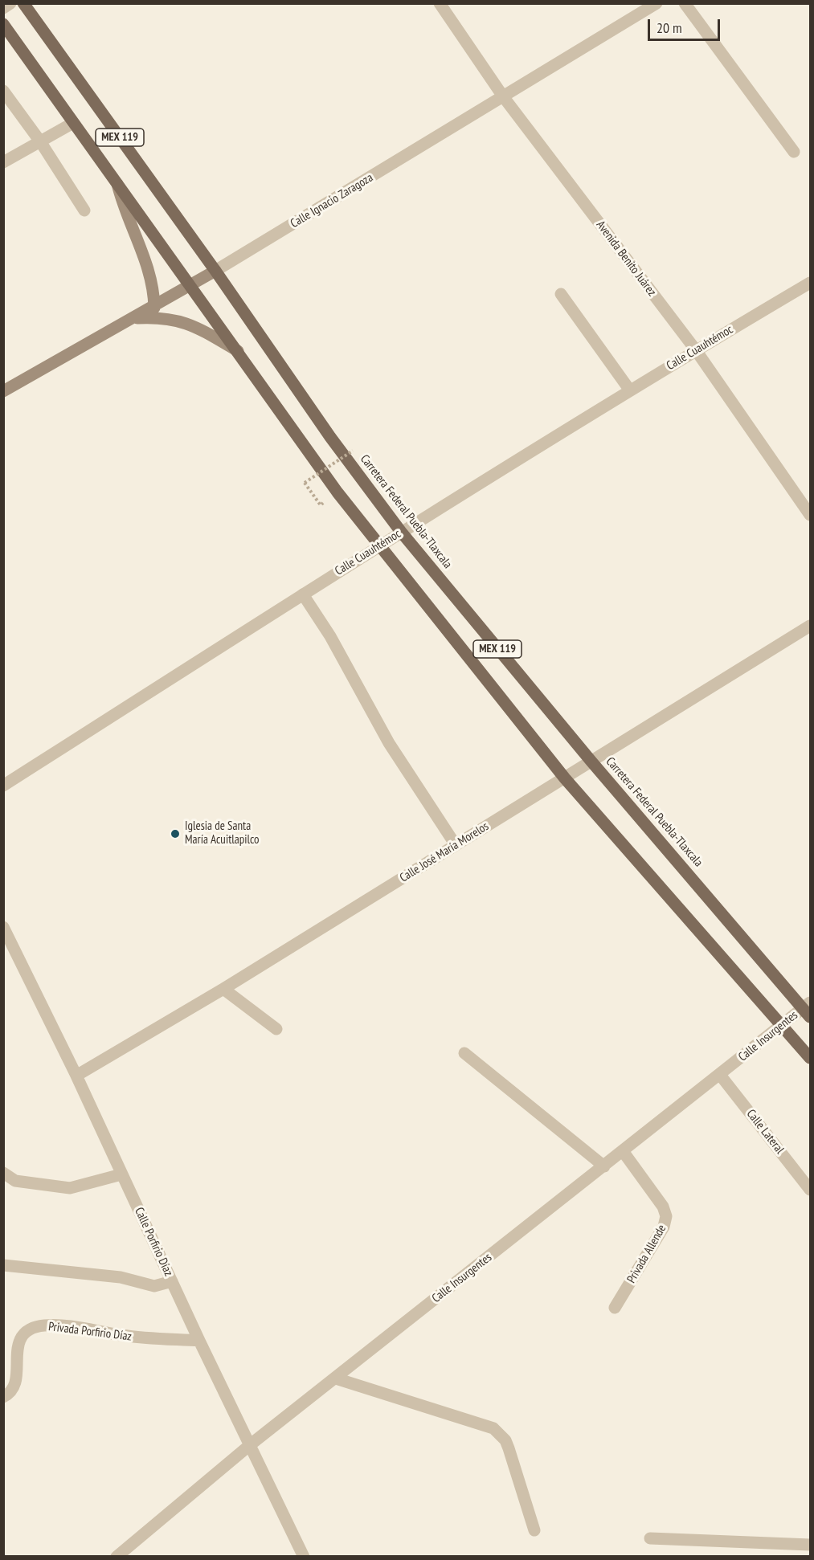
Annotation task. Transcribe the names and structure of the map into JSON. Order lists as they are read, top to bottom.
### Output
{
  "streets": {
    "main road": ["MEX 119", "Calle Ignacio Zaragoza", "Carretera Federal Puebla-Tlaxcala"],
    "street": [
      "Avenida Benito Juárez",
      "Calle Cuauhtémoc",
      "Calle José María Morelos",
      "Calle Insurgentes",
      "Calle Lateral",
      "Calle Porfirio Díaz",
      "Privada Allende",
      "Privada Porfirio Díaz"
    ]
  },
  "crossings": [
    ["MEX 119", "Calle Ignacio Zaragoza"],
    ["MEX 119", "Calle Cuauhtémoc"],
    ["MEX 119", "Calle José María Morelos"],
    ["MEX 119", "Calle Insurgentes"],
    ["Calle Ignacio Zaragoza", "Avenida Benito Juárez"],
    ["Calle Ignacio Zaragoza", "Carretera Federal Puebla-Tlaxcala"],
    ["Avenida Benito Juárez", "Calle Cuauhtémoc"],
    ["Calle Cuauhtémoc", "Carretera Federal Puebla-Tlaxcala"],
    ["Carretera Federal Puebla-Tlaxcala", "Calle José María Morelos"],
    ["Carretera Federal Puebla-Tlaxcala", "Calle Insurgentes"],
    ["Calle José María Morelos", "Calle Porfirio Díaz"],
    ["Calle Insurgentes", "Calle Lateral"],
    ["Calle Insurgentes", "Calle Porfirio Díaz"],
    ["Calle Insurgentes", "Privada Allende"],
    ["Calle Porfirio Díaz", "Privada Porfirio Díaz"]
  ],
  "places": ["Iglesia de Santa María Acuitlapilco"],
  "scale_bar": "20 m"
}
